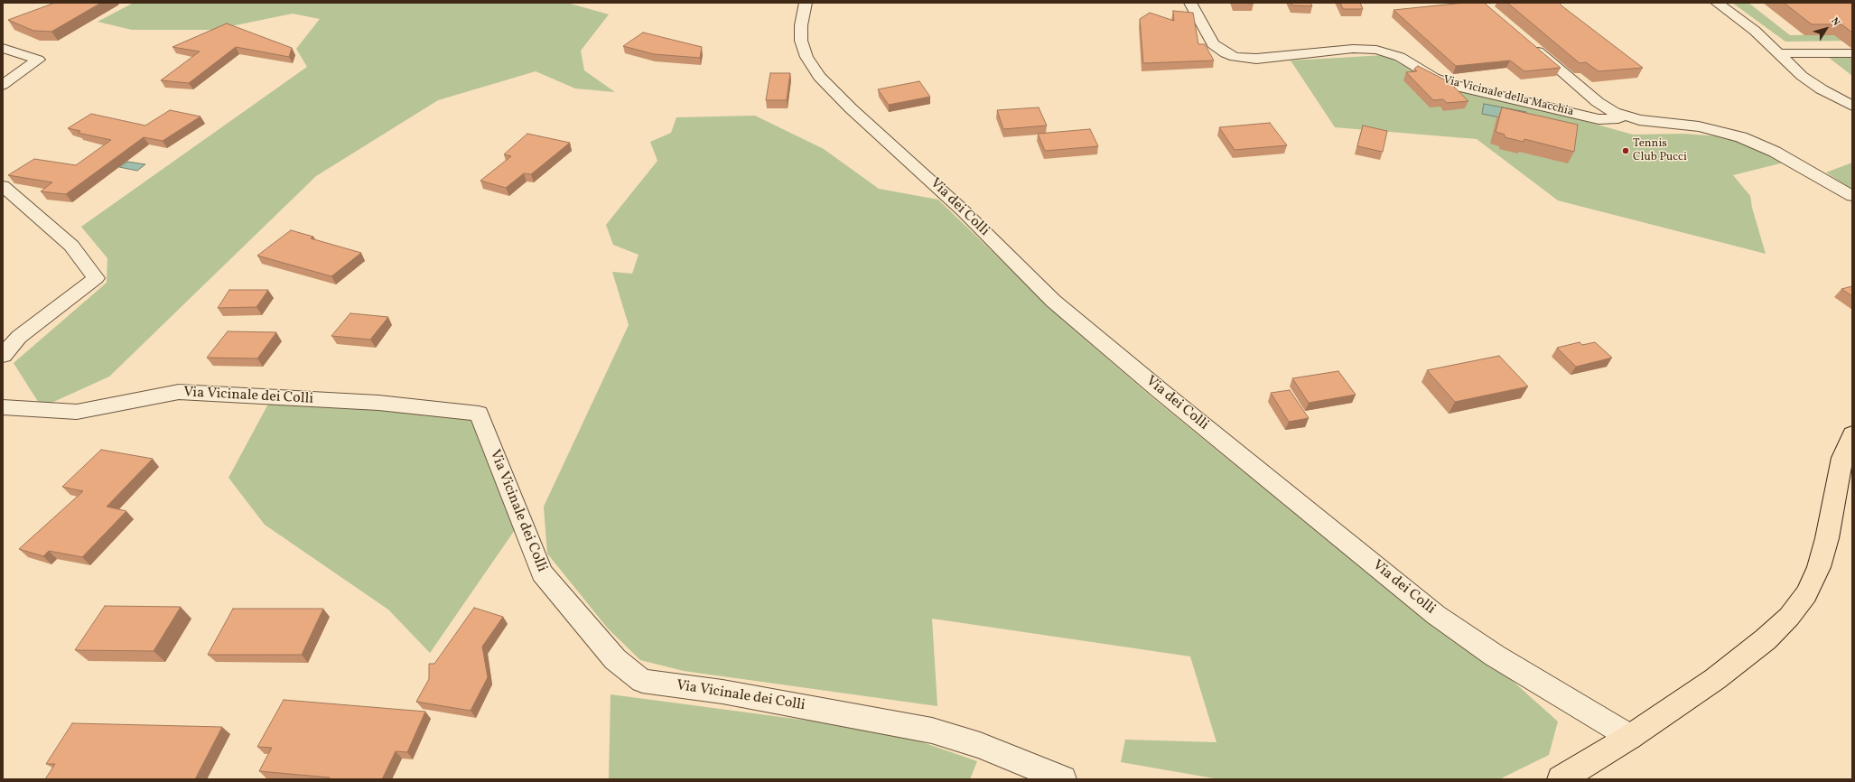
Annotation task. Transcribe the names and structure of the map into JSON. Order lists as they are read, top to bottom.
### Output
{
  "streets": {
    "street": ["Via Vicinale della Macchia", "Via dei Colli", "Via Vicinale dei Colli"]
  },
  "places": ["Tennis Club Pucci"],
  "north": "top right"
}
